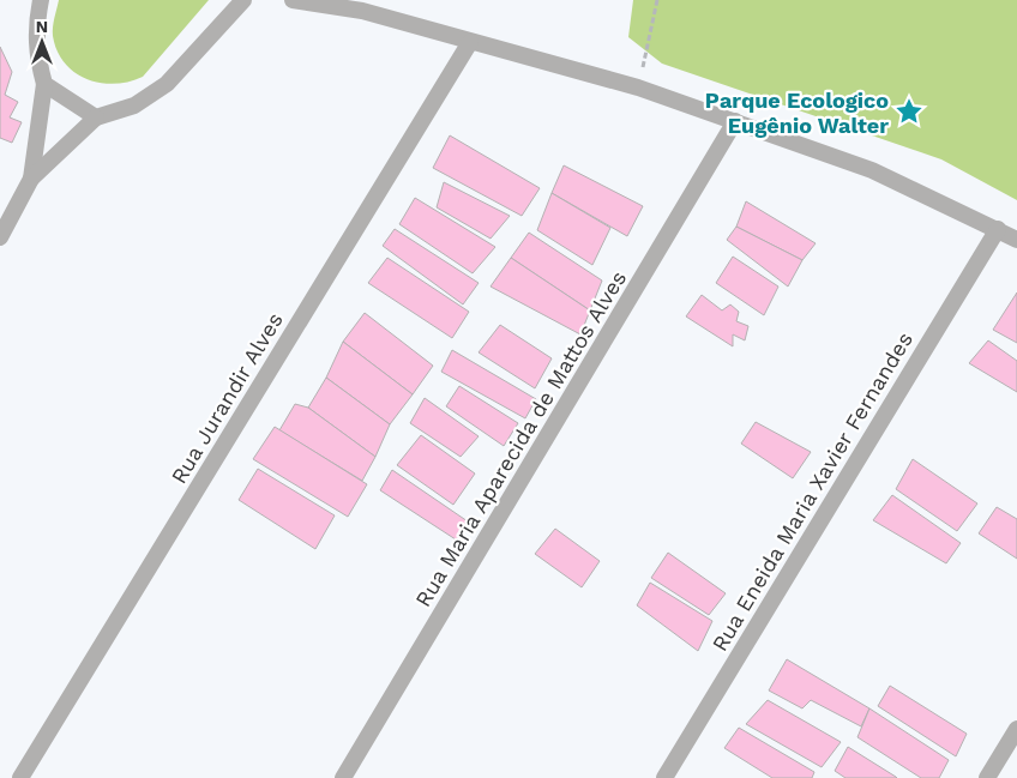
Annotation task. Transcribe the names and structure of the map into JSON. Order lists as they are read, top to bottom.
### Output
{
  "streets": {
    "street": ["Rua Jurandir Alves", "Rua Maria Aparecida de Mattos Alves", "Rua Eneida Maria Xavier Fernandes"]
  },
  "places": {
    "place": ["Parque Ecologico Eugênio Walter"]
  },
  "north": "top"
}
